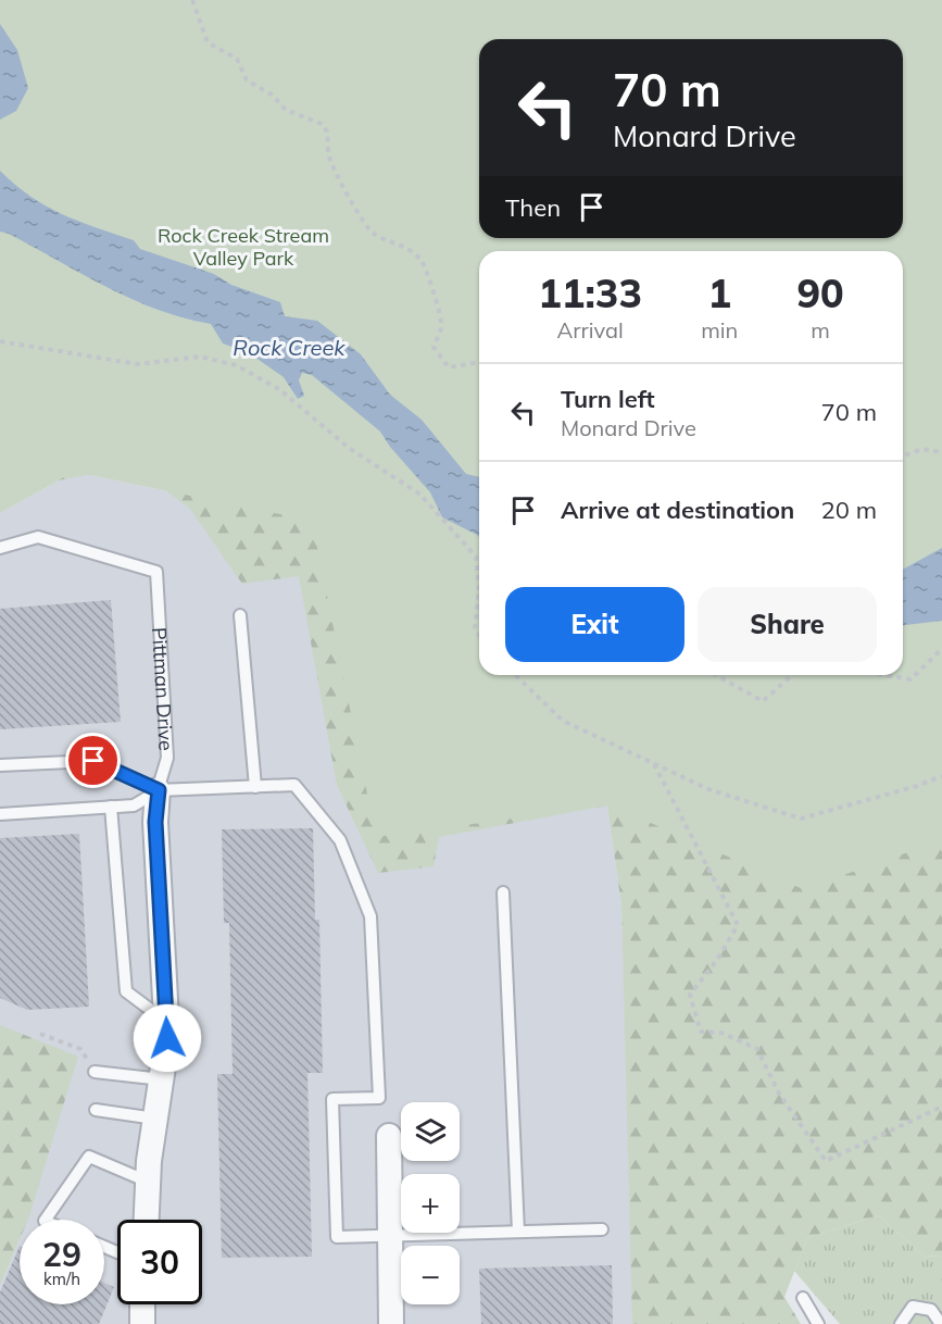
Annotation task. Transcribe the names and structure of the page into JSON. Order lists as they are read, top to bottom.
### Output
{
  "streets": {
    "street": ["Pittman Drive"]
  },
  "water": ["Rock Creek"],
  "parks": ["Rock Creek Stream Valley Park"],
  "page": {
    "turn": ["70 m", "Monard Drive"],
    "then": "Then",
    "eta": [
      "11:33",
      "Arrival",
      "1",
      "min",
      "90",
      "m"
    ],
    "list": [
      {
        "name": "Turn left",
        "note": "Monard Drive",
        "value": "70 m"
      },
      {
        "name": "Arrive at destination",
        "value": "20 m"
      }
    ],
    "buttons": ["Exit", "Share"],
    "map_buttons": ["+", "−"],
    "speed": "29 km/h",
    "limit": "30"
  }
}
